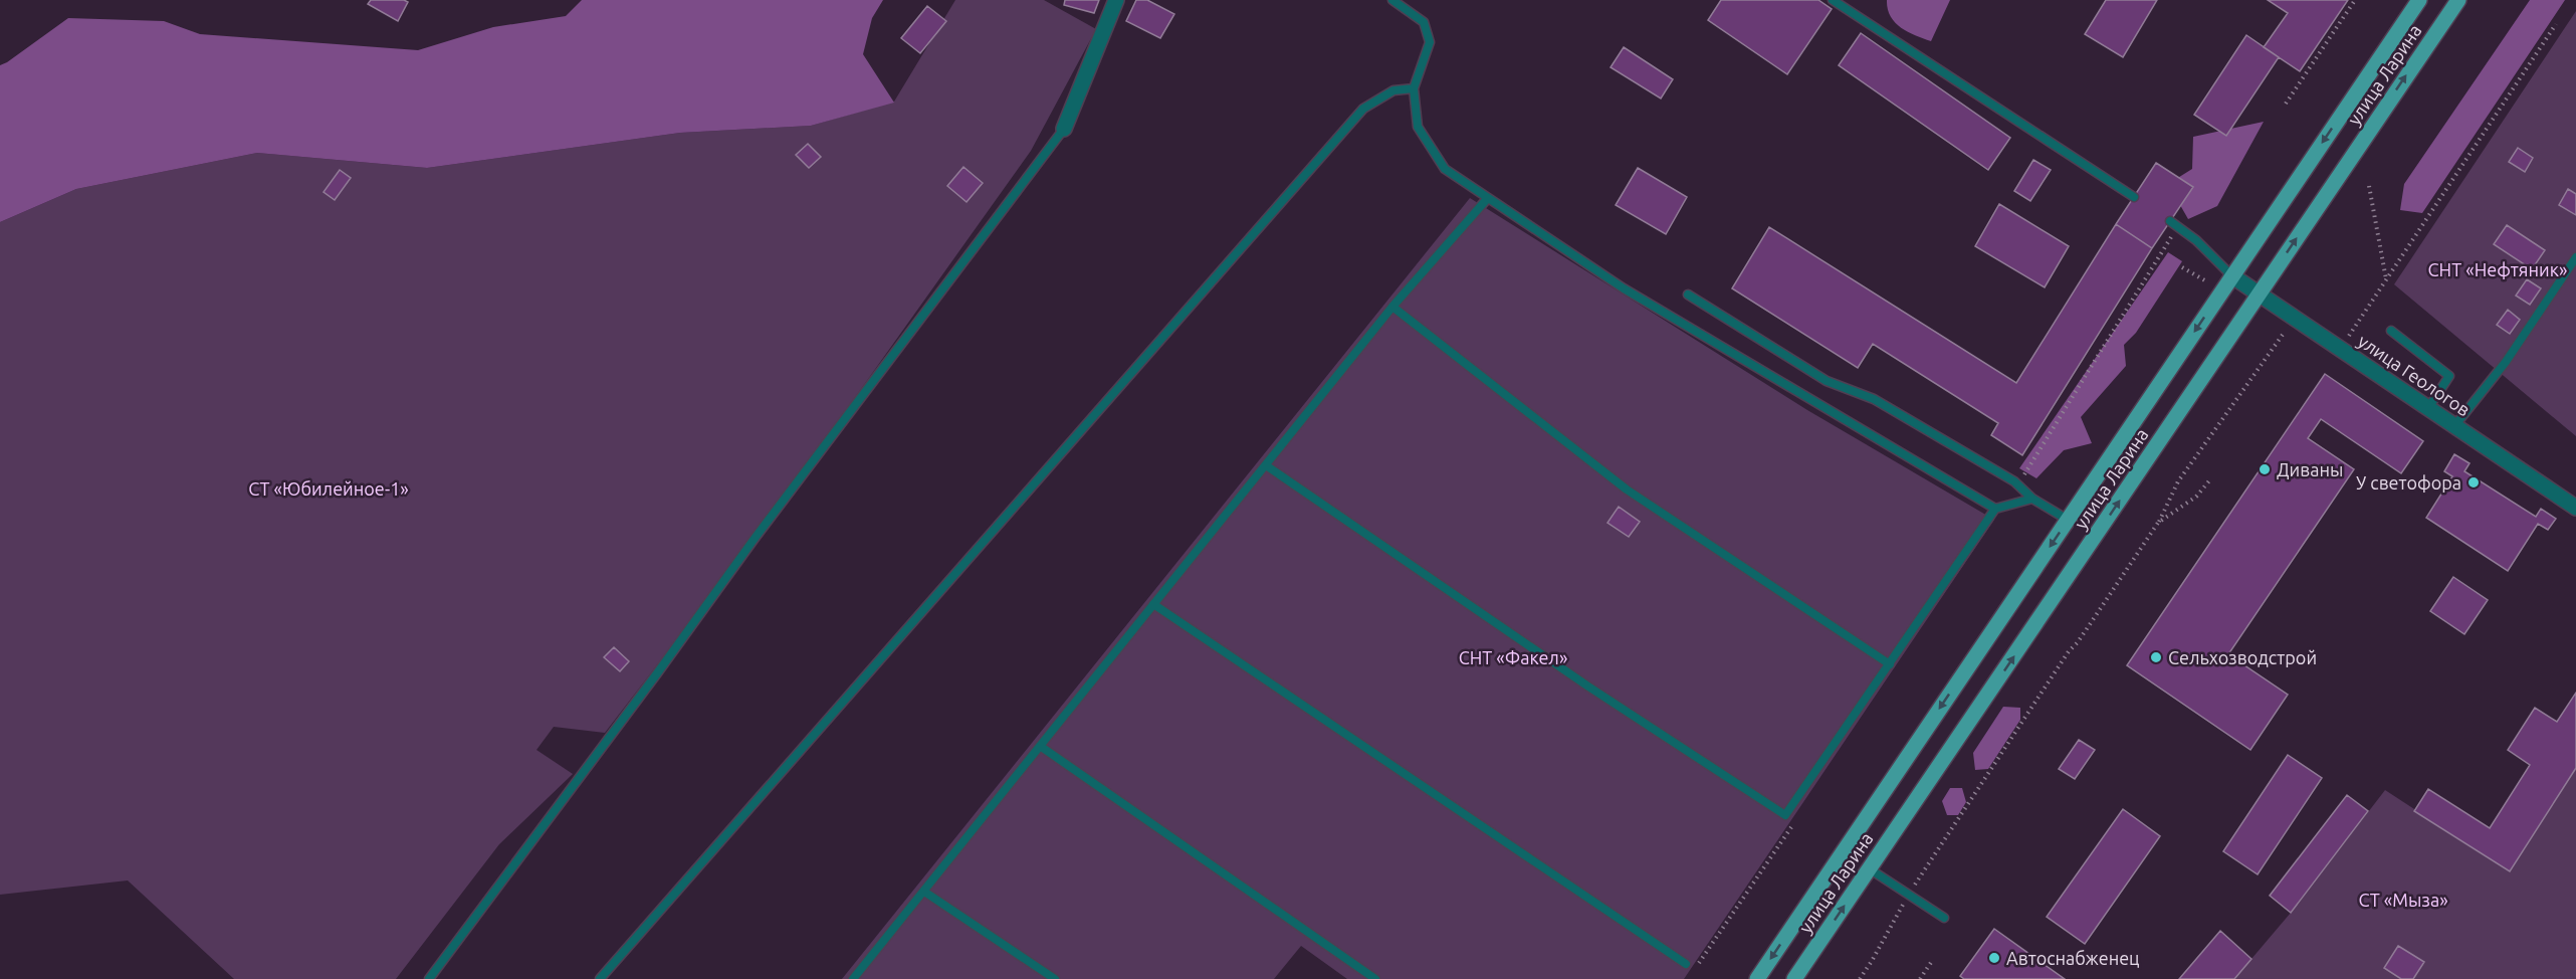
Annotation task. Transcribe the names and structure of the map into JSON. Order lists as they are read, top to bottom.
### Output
{
  "streets": {
    "main road": ["улица Ларина"],
    "street": ["улица Геологов"]
  },
  "crossings": [
    ["улица Ларина", "улица Геологов"]
  ],
  "parks": [
    "СНТ «Нефтяник»",
    "СТ «Юбилейное-1»",
    "СНТ «Факел»",
    "СТ «Мыза»"
  ],
  "places": [
    "Диваны",
    "У светофора",
    "Сельхозводстрой",
    "Автоснабженец"
  ]
}
